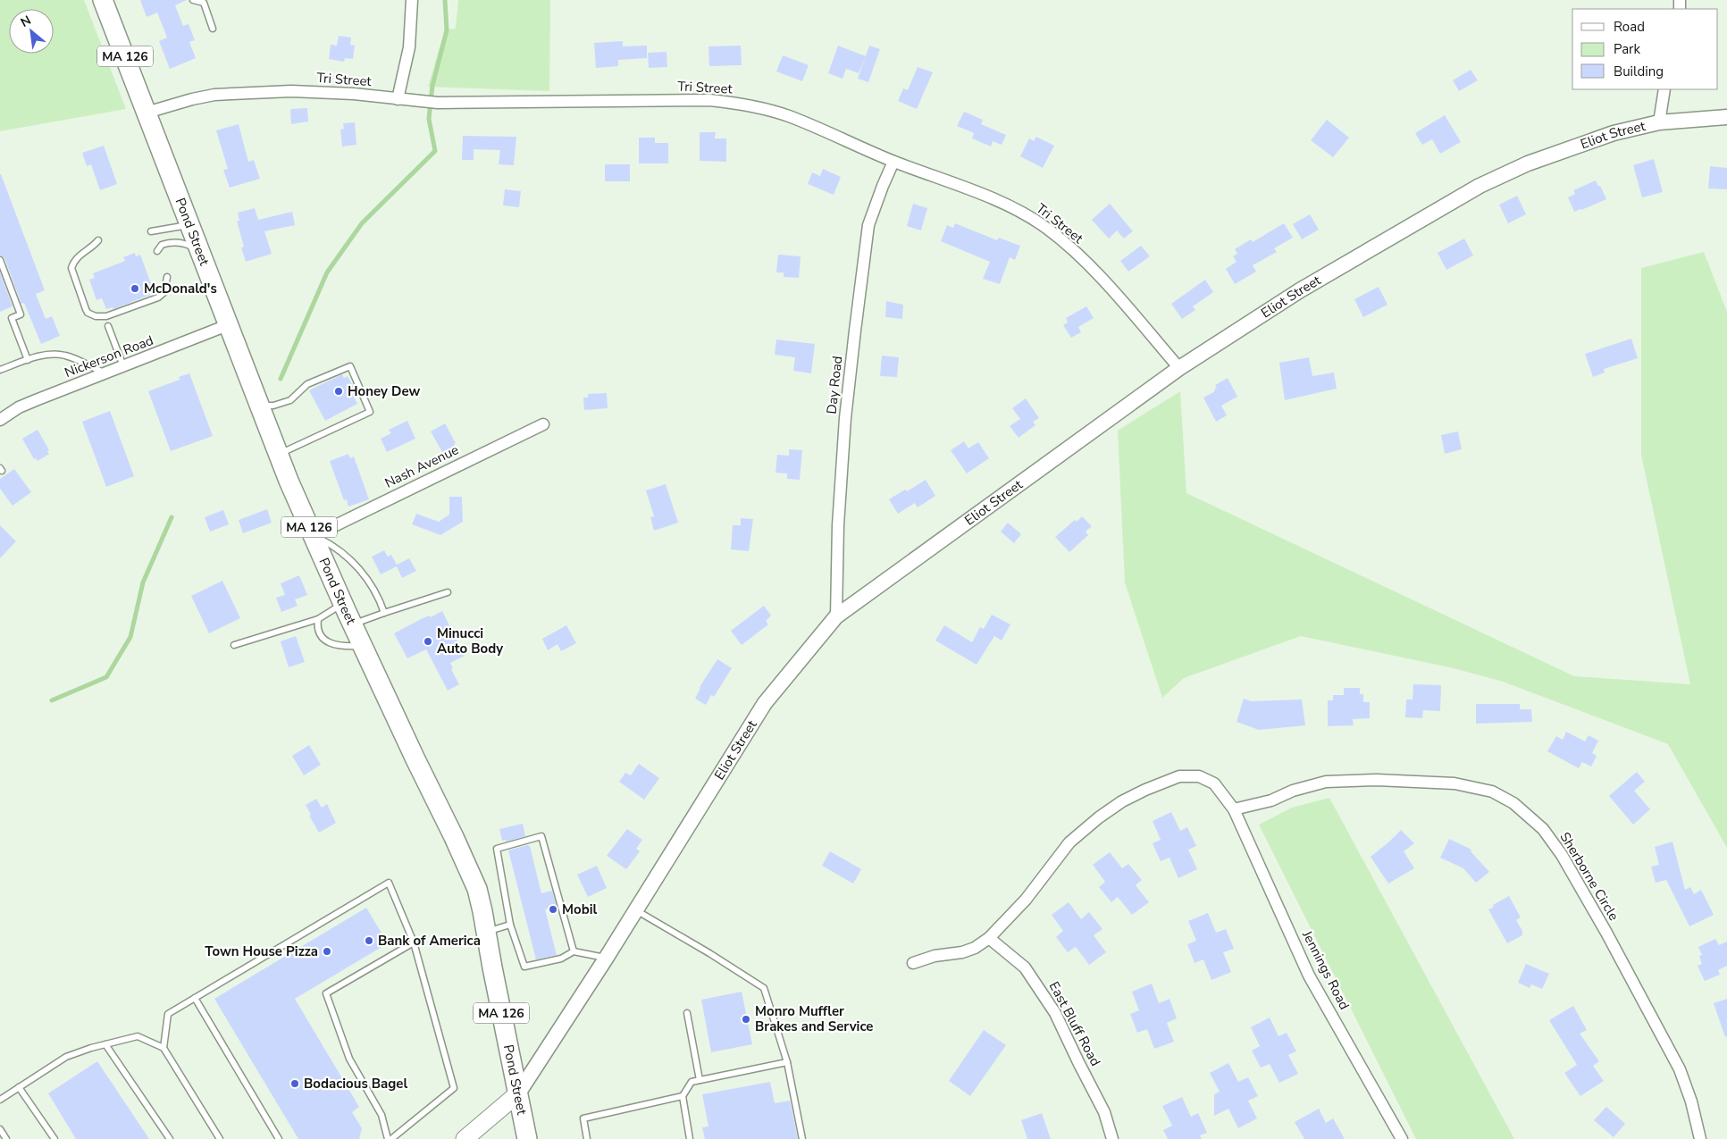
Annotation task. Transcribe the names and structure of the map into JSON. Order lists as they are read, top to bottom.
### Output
{
  "streets": {
    "main road": ["MA 126", "Eliot Street", "Pond Street"],
    "street": [
      "Tri Street",
      "Nickerson Road",
      "Day Road",
      "Nash Avenue",
      "Sherborne Circle",
      "Jennings Road",
      "East Bluff Road"
    ]
  },
  "crossings": [
    ["Tri Street", "Eliot Street"],
    ["Tri Street", "Pond Street"],
    ["Tri Street", "Day Road"],
    ["Eliot Street", "Pond Street"],
    ["Eliot Street", "Day Road"],
    ["Pond Street", "Nickerson Road"],
    ["Pond Street", "Nash Avenue"],
    ["Sherborne Circle", "Jennings Road"],
    ["Jennings Road", "East Bluff Road"]
  ],
  "places": [
    "McDonald's",
    "Honey Dew",
    "Minucci Auto Body",
    "Mobil",
    "Bank of America",
    "Town House Pizza",
    "Monro Muffler Brakes and Service",
    "Bodacious Bagel"
  ],
  "legend": ["Road", "Park", "Building"],
  "north": "top left"
}
